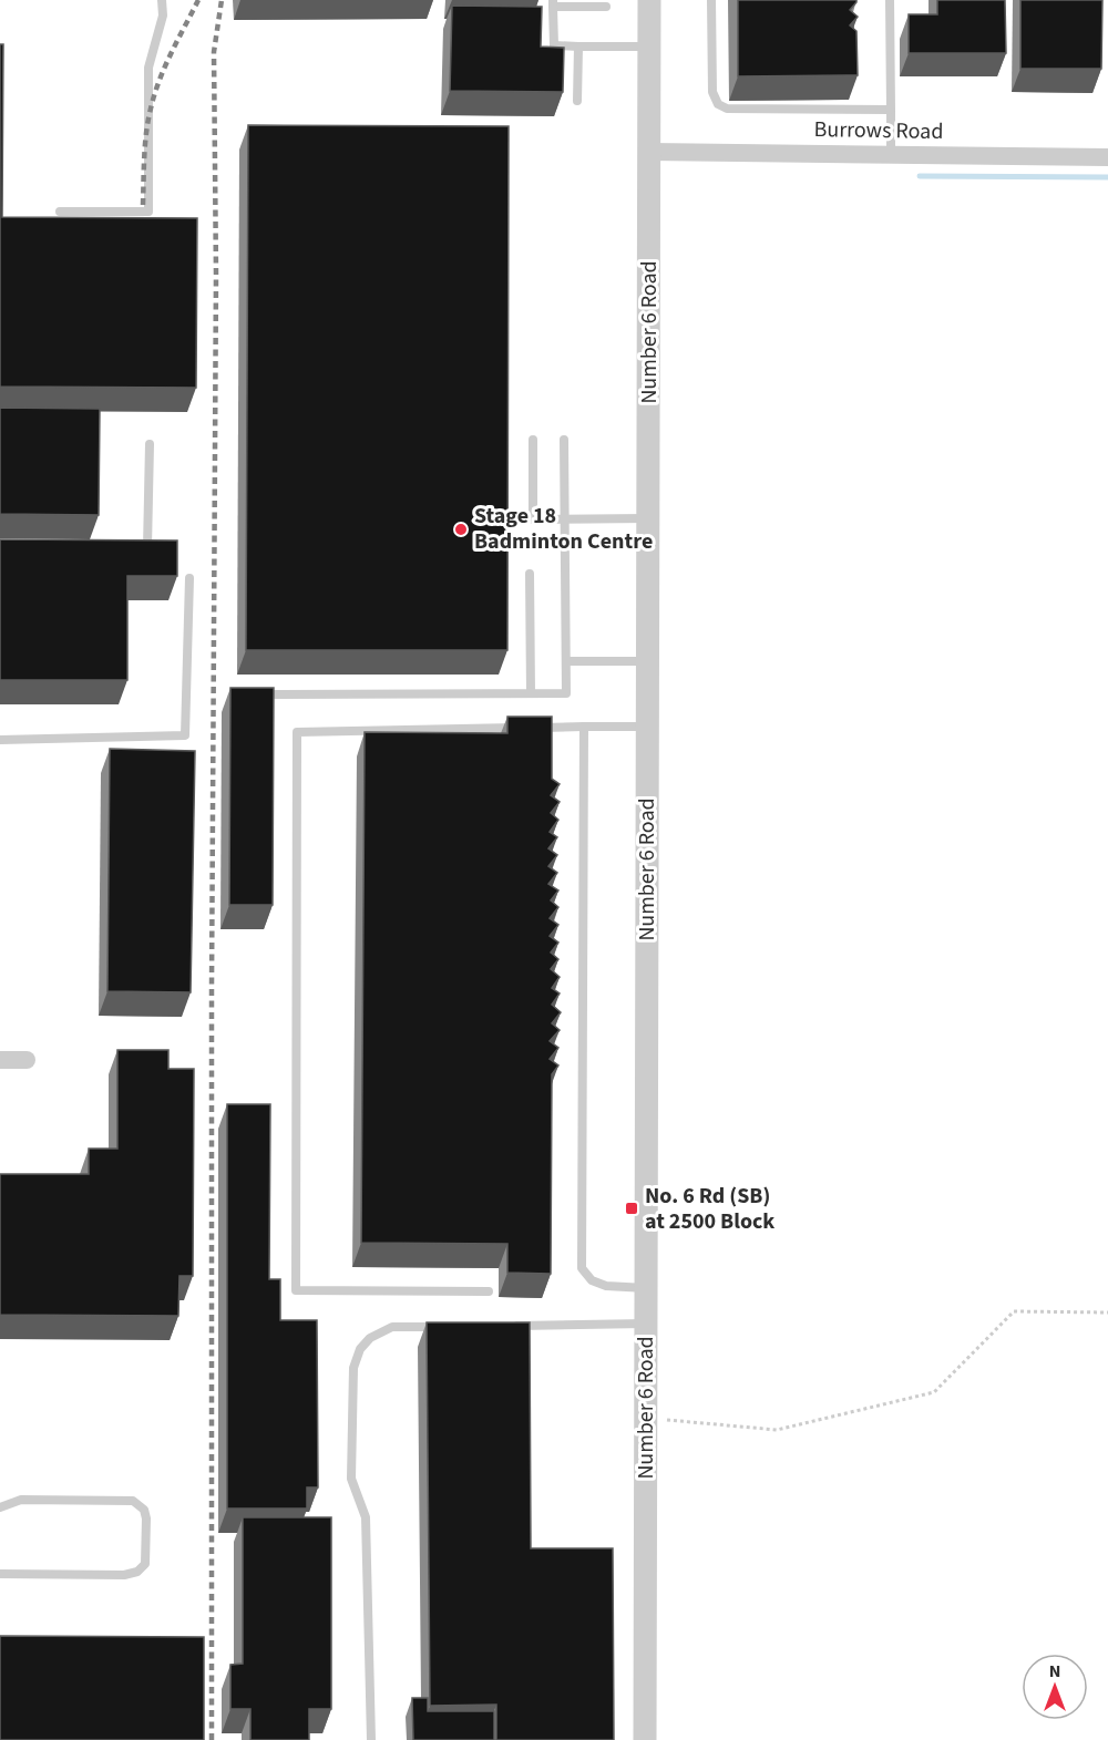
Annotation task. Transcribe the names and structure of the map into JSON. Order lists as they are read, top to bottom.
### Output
{
  "streets": {
    "street": ["Burrows Road", "Number 6 Road"]
  },
  "crossings": [
    ["Burrows Road", "Number 6 Road"]
  ],
  "places": {
    "other": ["Stage 18 Badminton Centre"],
    "transit": ["No. 6 Rd (SB) at 2500 Block"]
  },
  "north": "top"
}
